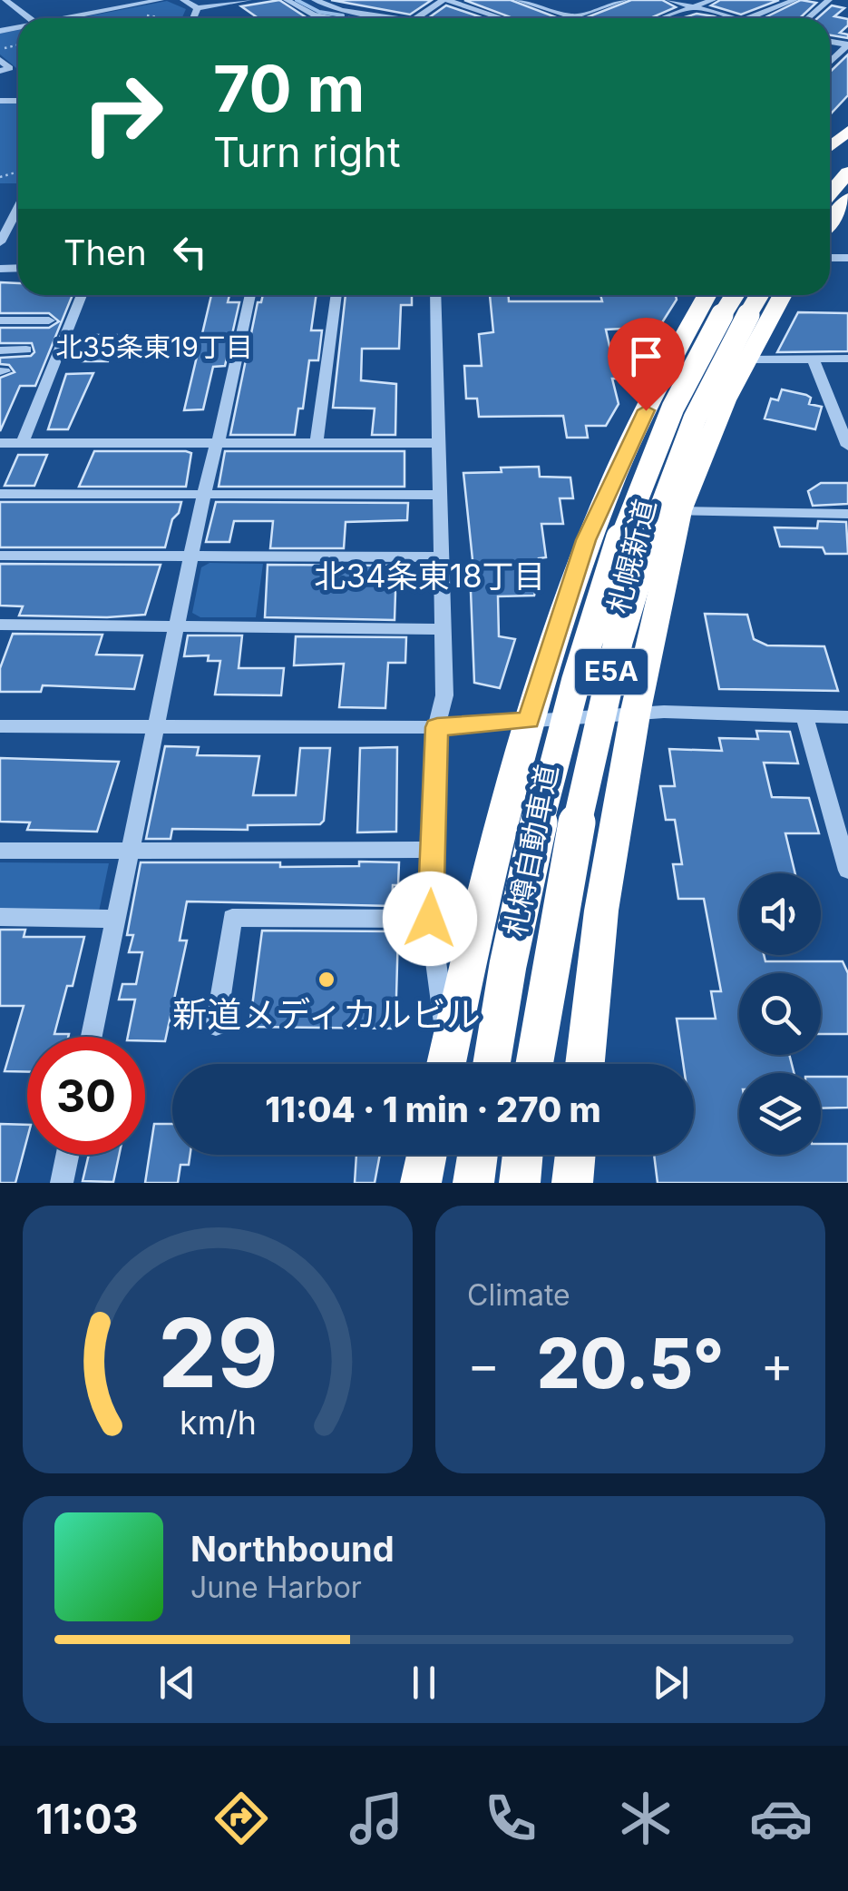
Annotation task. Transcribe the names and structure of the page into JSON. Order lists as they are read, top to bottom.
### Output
{
  "streets": {
    "highway": ["札幌新道", "E5A", "札樽自動車道"]
  },
  "districts": ["北35条東19丁目", "北34条東18丁目"],
  "places": ["新道メディカルビル"],
  "page": {
    "turn": ["70 m", "Turn right"],
    "then": "Then",
    "limit": "30",
    "trip": "11:04 · 1 min · 270 m",
    "tile": "Climate",
    "heat": ["−", "20.5°", "+"],
    "song": ["Northbound", "June Harbor"],
    "tabs": "11:03",
    "gauge": ["29", "km/h"]
  }
}
